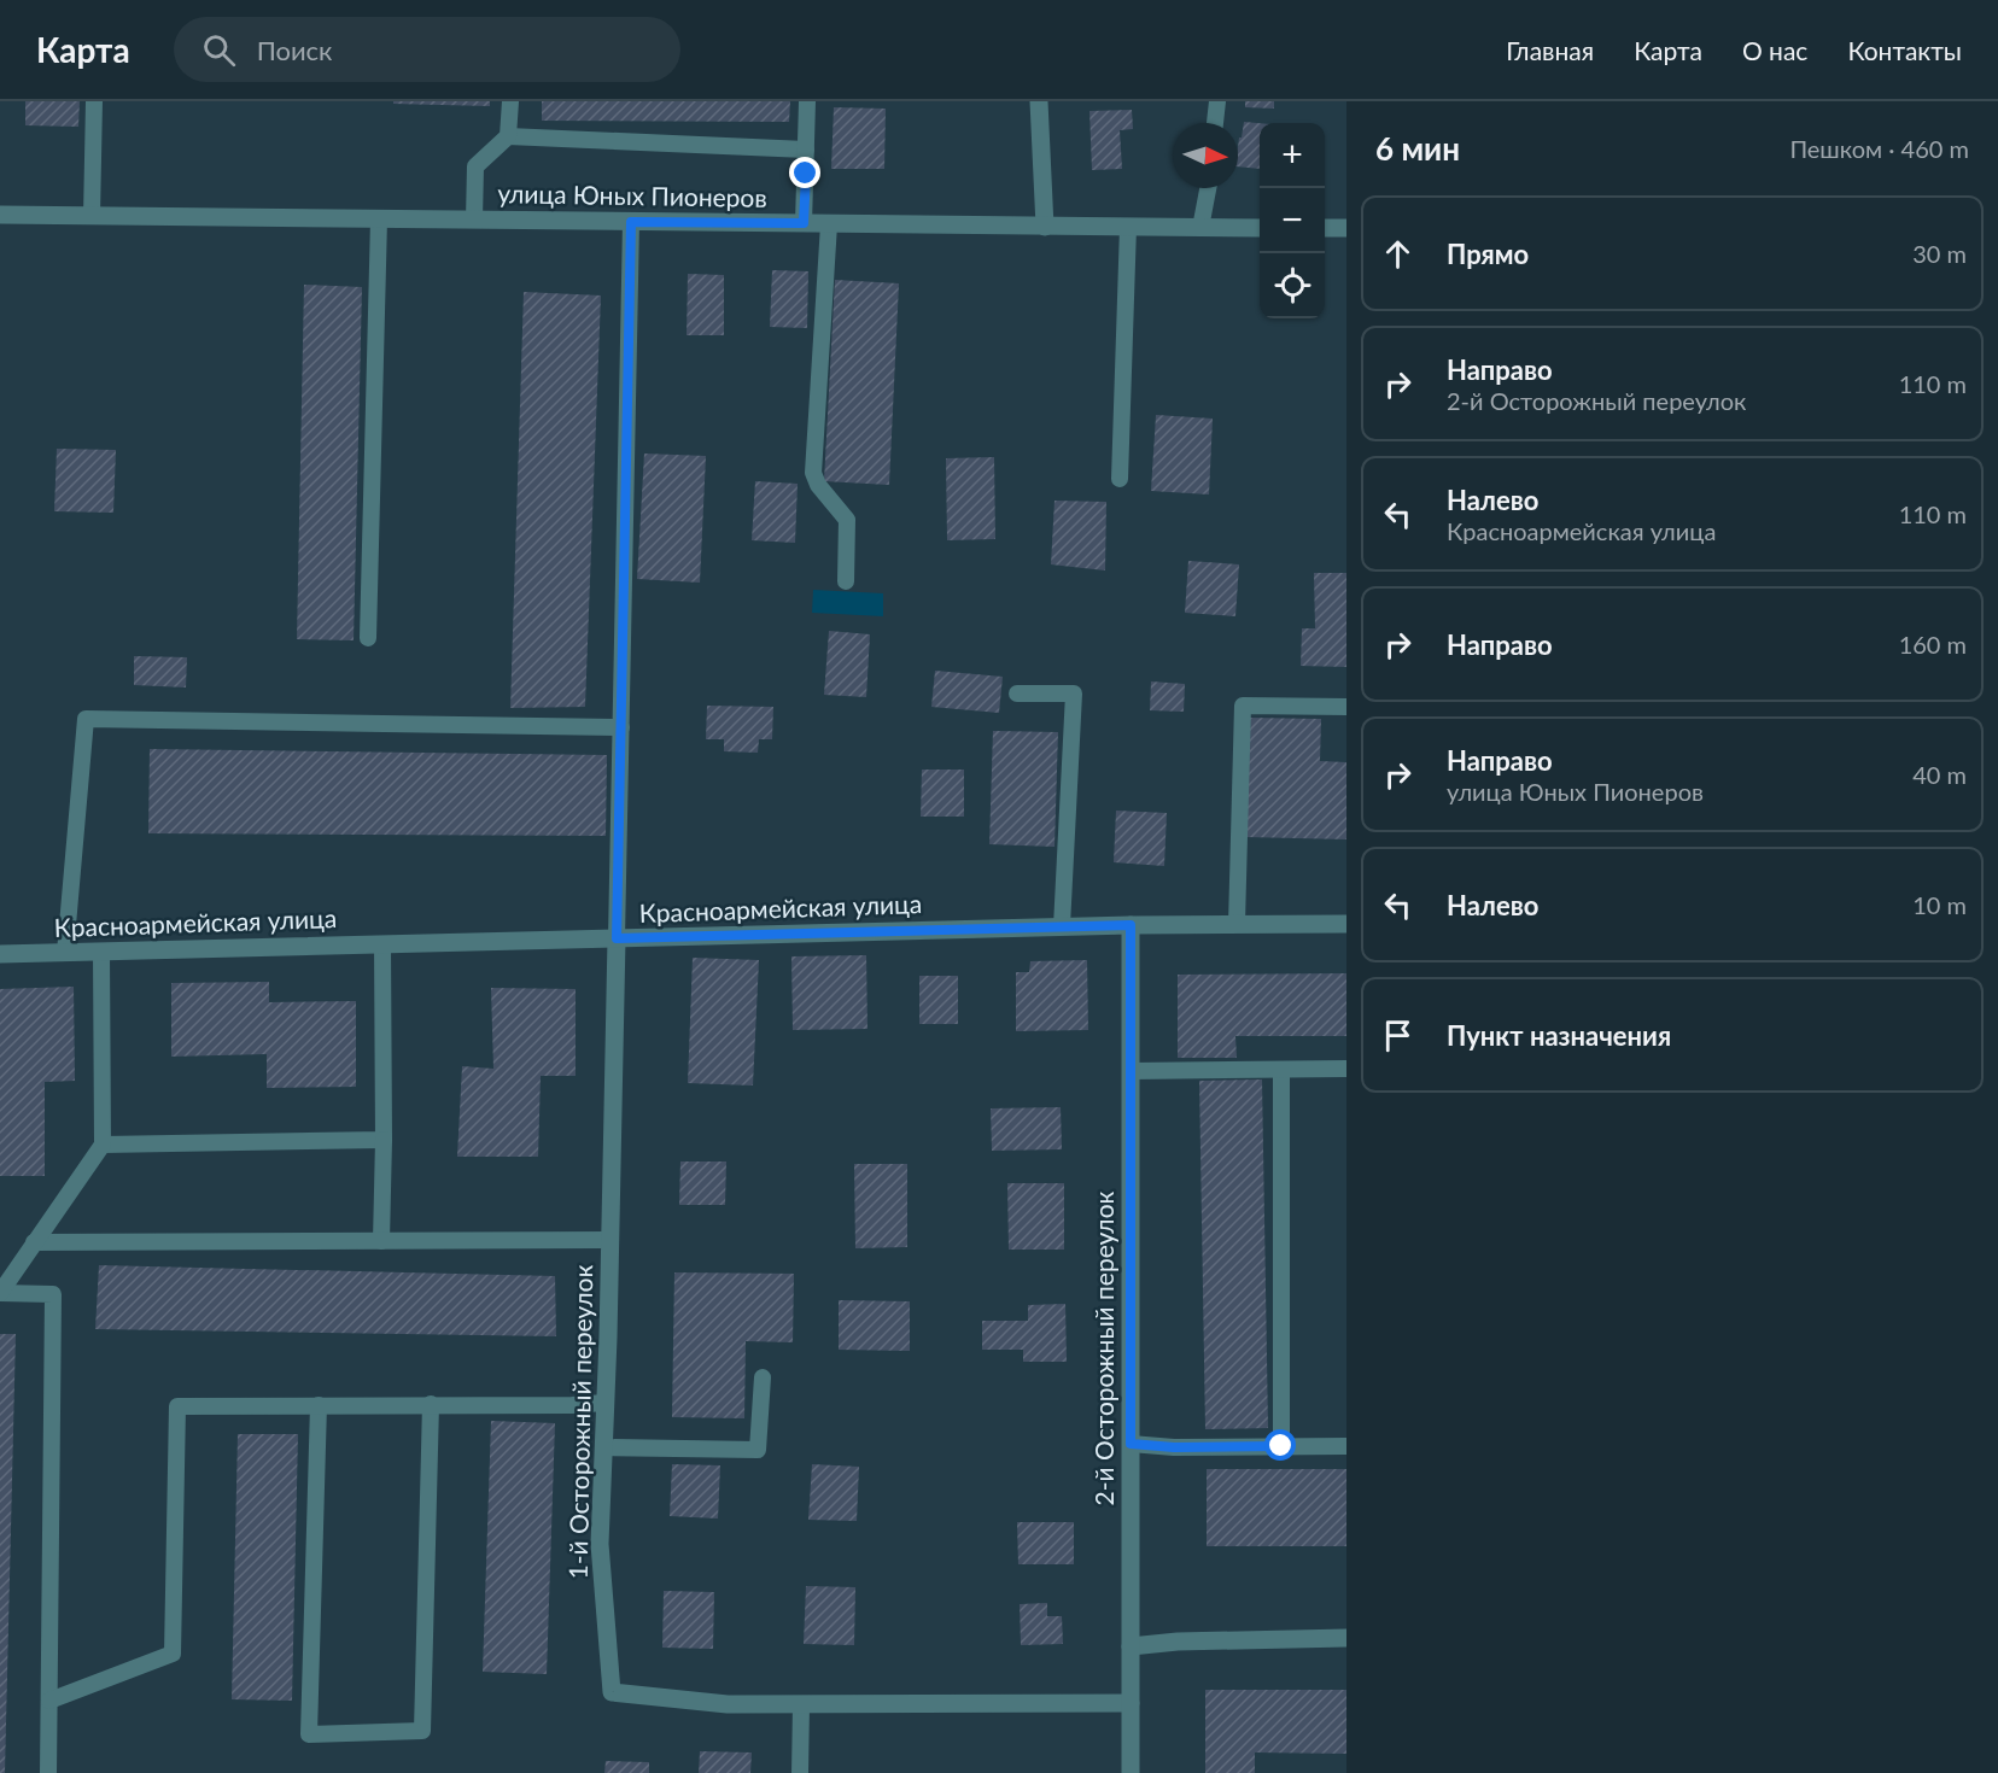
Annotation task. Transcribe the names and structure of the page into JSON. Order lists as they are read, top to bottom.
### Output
{
  "streets": {
    "street": [
      "улица Юных Пионеров",
      "Красноармейская улица",
      "2-й Осторожный переулок",
      "1-й Осторожный переулок"
    ]
  },
  "crossings": [
    ["Красноармейская улица", "2-й Осторожный переулок"],
    ["Красноармейская улица", "1-й Осторожный переулок"],
    ["2-й Осторожный переулок", "1-й Осторожный переулок"]
  ],
  "north": "right",
  "page": {
    "header": "Карта",
    "search": "Поиск",
    "nav": [
      "Главная",
      "Карта",
      "О нас",
      "Контакты"
    ],
    "heading": ["6 мин", "Пешком · 460 m"],
    "map_buttons": ["+", "−"],
    "list": [
      ["Прямо", "30 m"],
      ["Направо", "2-й Осторожный переулок", "110 m"],
      ["Налево", "Красноармейская улица", "110 m"],
      ["Направо", "160 m"],
      ["Направо", "улица Юных Пионеров", "40 m"],
      ["Налево", "10 m"],
      "Пункт назначения"
    ]
  }
}
